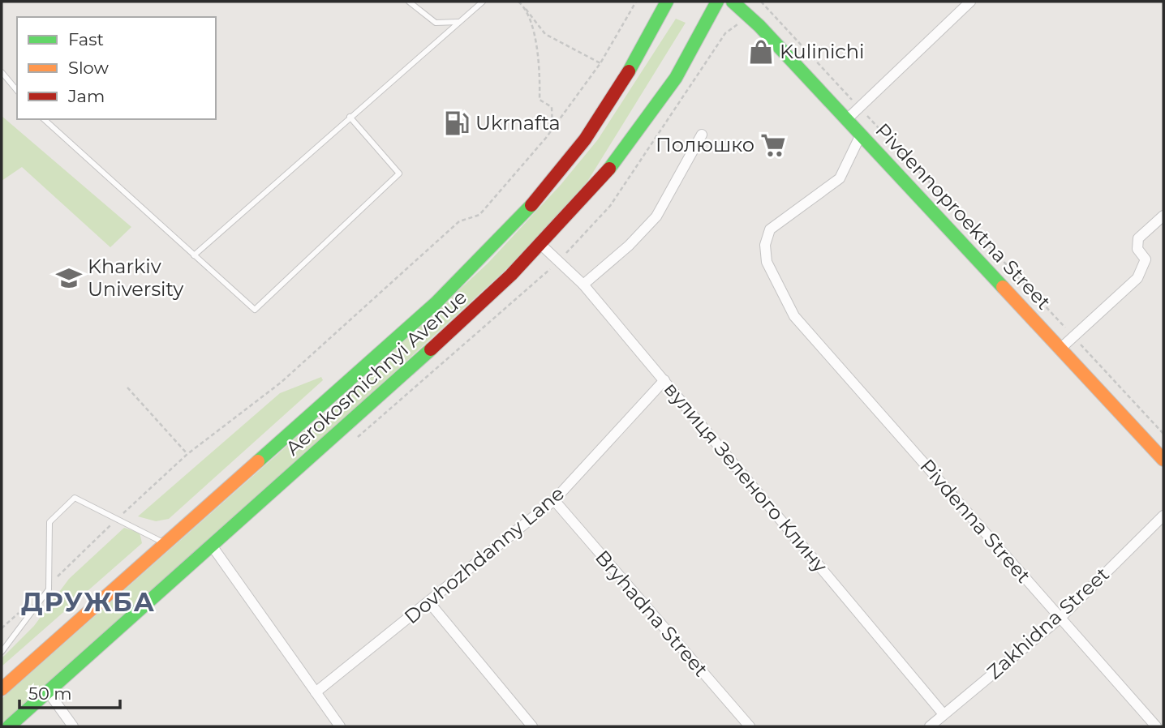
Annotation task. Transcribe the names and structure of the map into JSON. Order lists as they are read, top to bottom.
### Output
{
  "streets": {
    "main road": ["Pivdennoproektna Street", "Aerokosmichnyi Avenue"],
    "street": [
      "вулиця Зеленого Клину",
      "Pivdenna Street",
      "Dovhozhdanny Lane",
      "Bryhadna Street",
      "Zakhidna Street"
    ]
  },
  "crossings": [
    ["Pivdennoproektna Street", "Pivdenna Street"],
    ["Aerokosmichnyi Avenue", "вулиця Зеленого Клину"],
    ["вулиця Зеленого Клину", "Dovhozhdanny Lane"],
    ["вулиця Зеленого Клину", "Zakhidna Street"],
    ["Pivdenna Street", "Zakhidna Street"],
    ["Dovhozhdanny Lane", "Bryhadna Street"]
  ],
  "districts": ["ДРУЖБА"],
  "places": {
    "shop": ["Kulinichi"],
    "fuel station": ["Ukrnafta"],
    "supermarket": ["Полюшко"],
    "school or university": ["Kharkiv University"]
  },
  "legend": ["Fast", "Slow", "Jam"],
  "scale_bar": "50 m"
}
